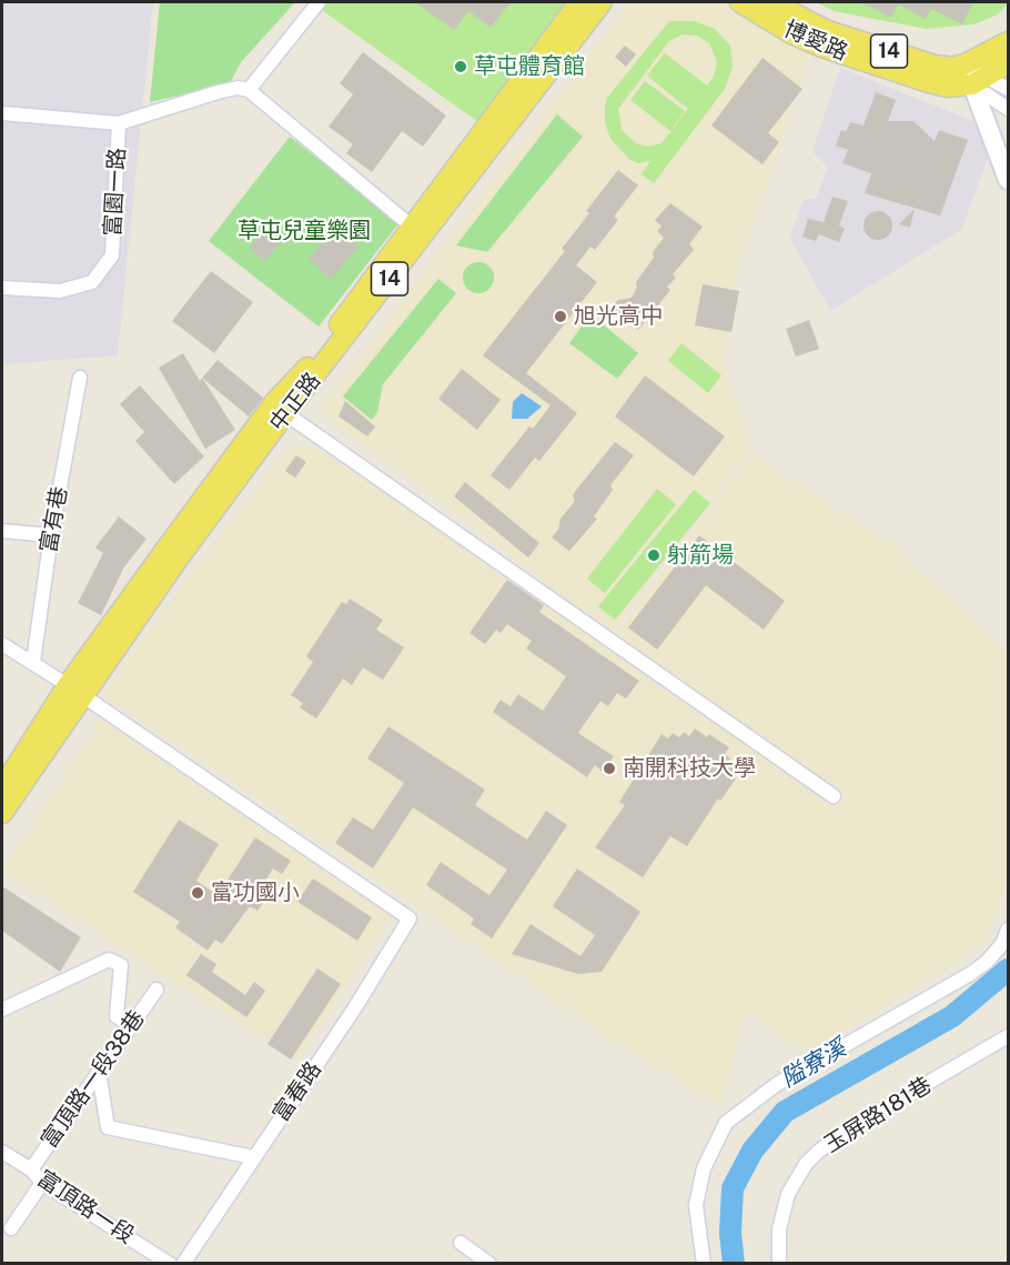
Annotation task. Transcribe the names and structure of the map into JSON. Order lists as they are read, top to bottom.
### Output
{
  "streets": {
    "main road": ["博愛路", "14", "中正路"],
    "street": [
      "富園一路",
      "富有巷",
      "富頂路一段38巷",
      "富春路",
      "玉屏路181巷",
      "富頂路一段"
    ]
  },
  "crossings": [
    ["中正路", "富春路"],
    ["富頂路一段38巷", "富頂路一段"]
  ],
  "water": ["隘寮溪"],
  "parks": ["草屯兒童樂園"],
  "places": [
    "草屯體育館",
    "旭光高中",
    "射箭場",
    "南開科技大學",
    "富功國小"
  ]
}
